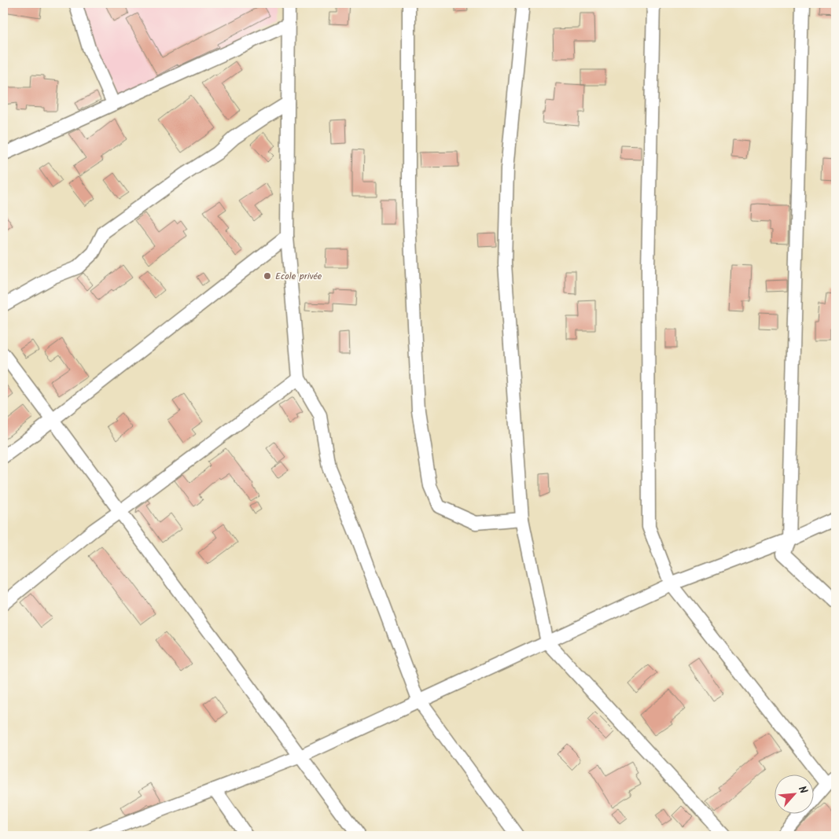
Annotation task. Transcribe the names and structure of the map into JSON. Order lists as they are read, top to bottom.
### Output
{
  "places": ["Ecole privée"],
  "north": "top right"
}
